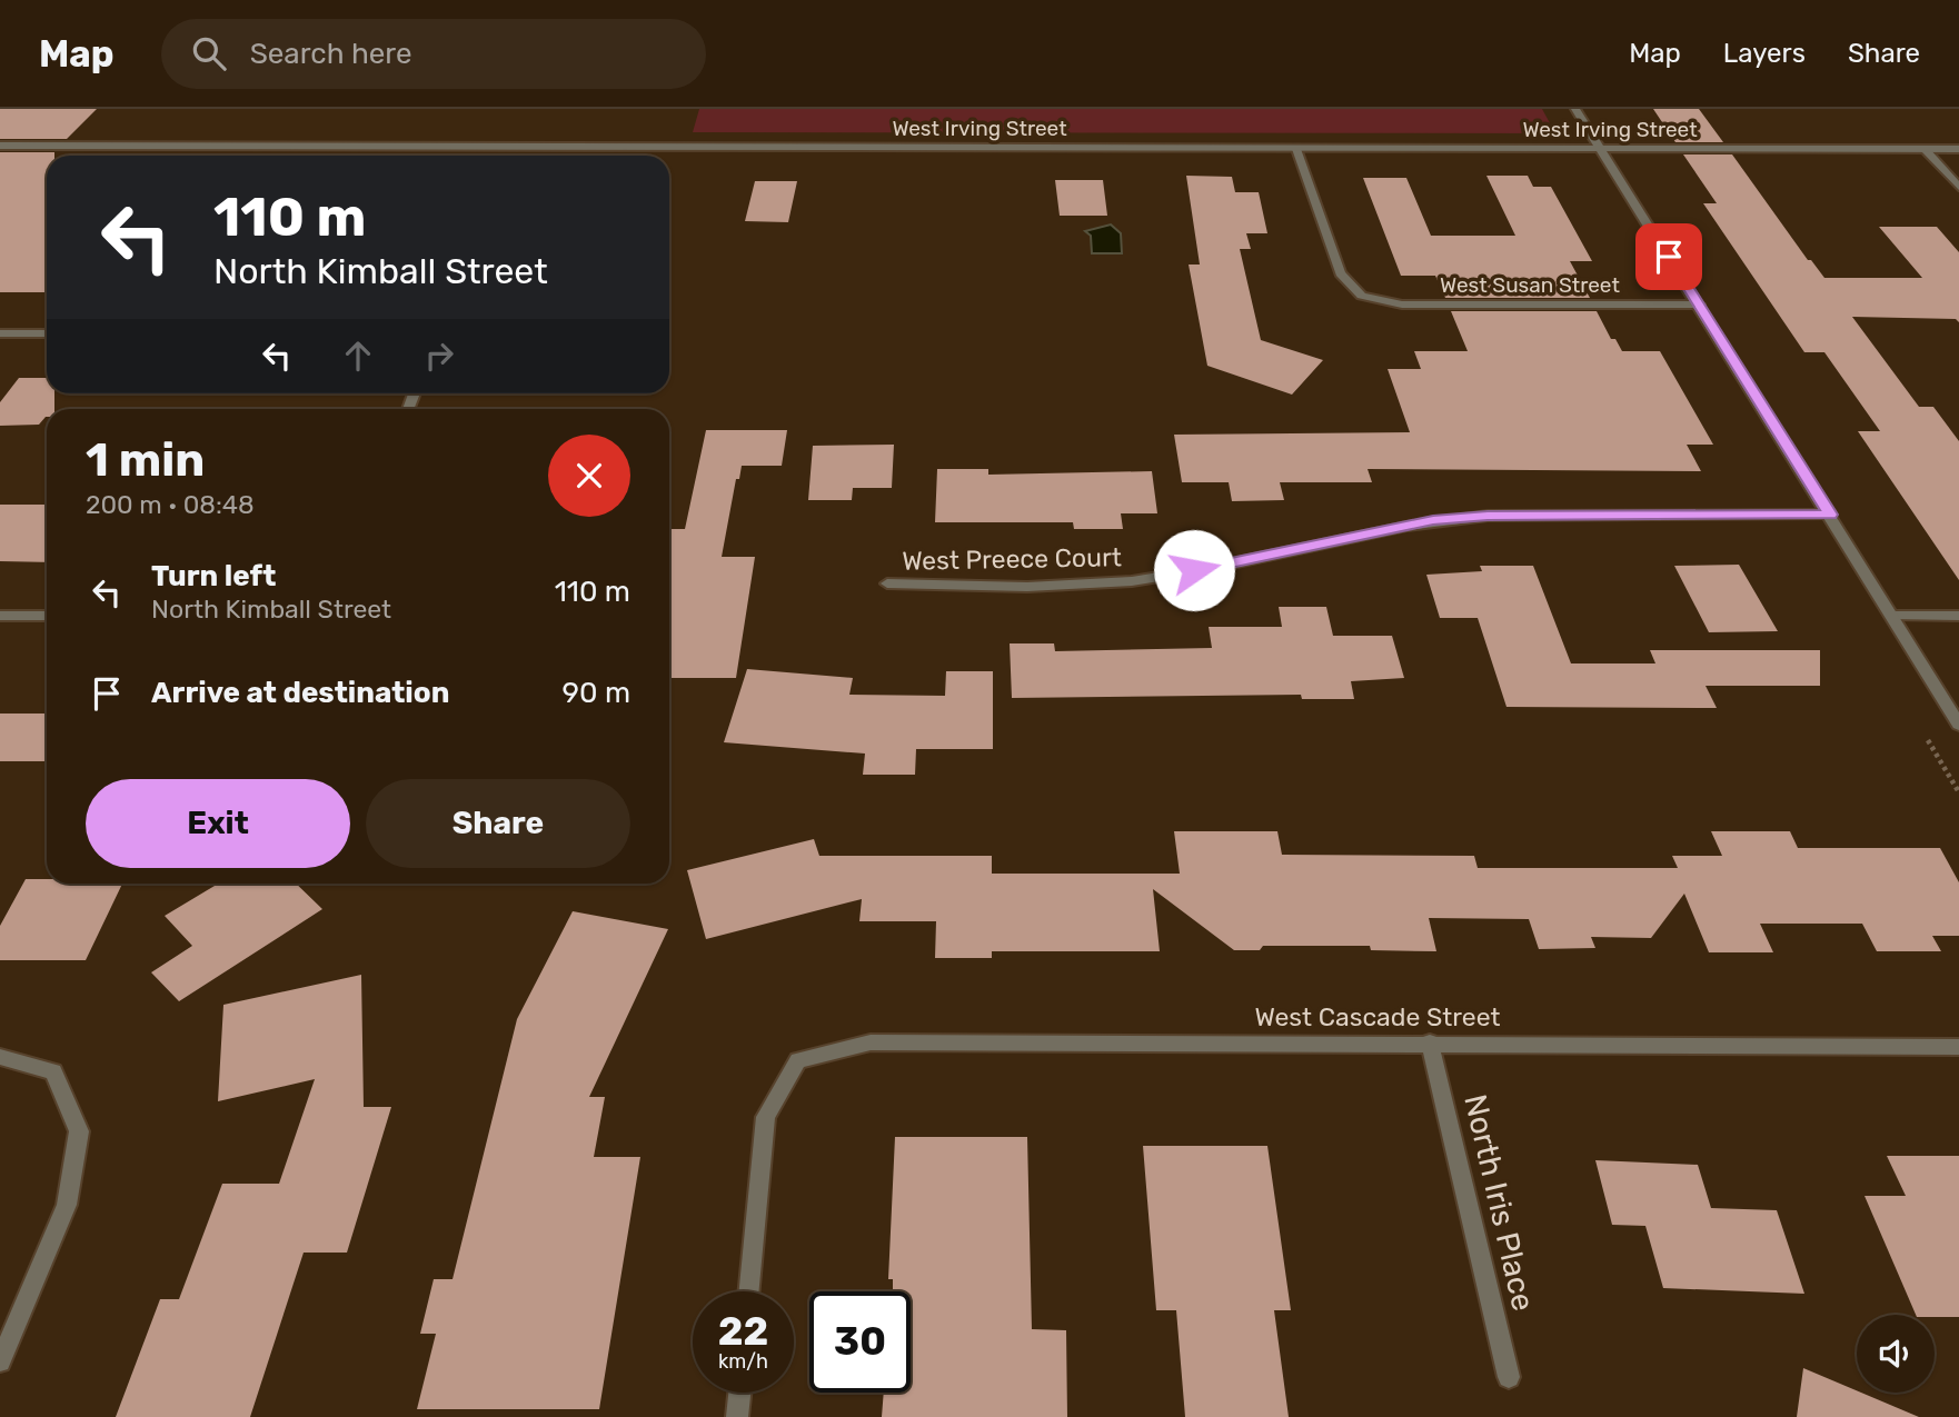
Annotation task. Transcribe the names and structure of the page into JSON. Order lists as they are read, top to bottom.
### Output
{
  "streets": {
    "street": [
      "West Irving Street",
      "West Susan Street",
      "West Preece Court",
      "West Cascade Street",
      "North Iris Place"
    ]
  },
  "crossings": [
    ["West Irving Street", "West Susan Street"],
    ["West Cascade Street", "North Iris Place"]
  ],
  "page": {
    "header": "Map",
    "search": "Search here",
    "nav": ["Map", "Layers", "Share"],
    "turn": ["110 m", "North Kimball Street"],
    "heading": ["1 min", "200 m · 08:48"],
    "list": [
      {
        "name": "Turn left",
        "note": "North Kimball Street",
        "value": "110 m"
      },
      {
        "name": "Arrive at destination",
        "value": "90 m"
      }
    ],
    "buttons": ["Exit", "Share"],
    "speed": "22 km/h",
    "limit": "30"
  }
}
